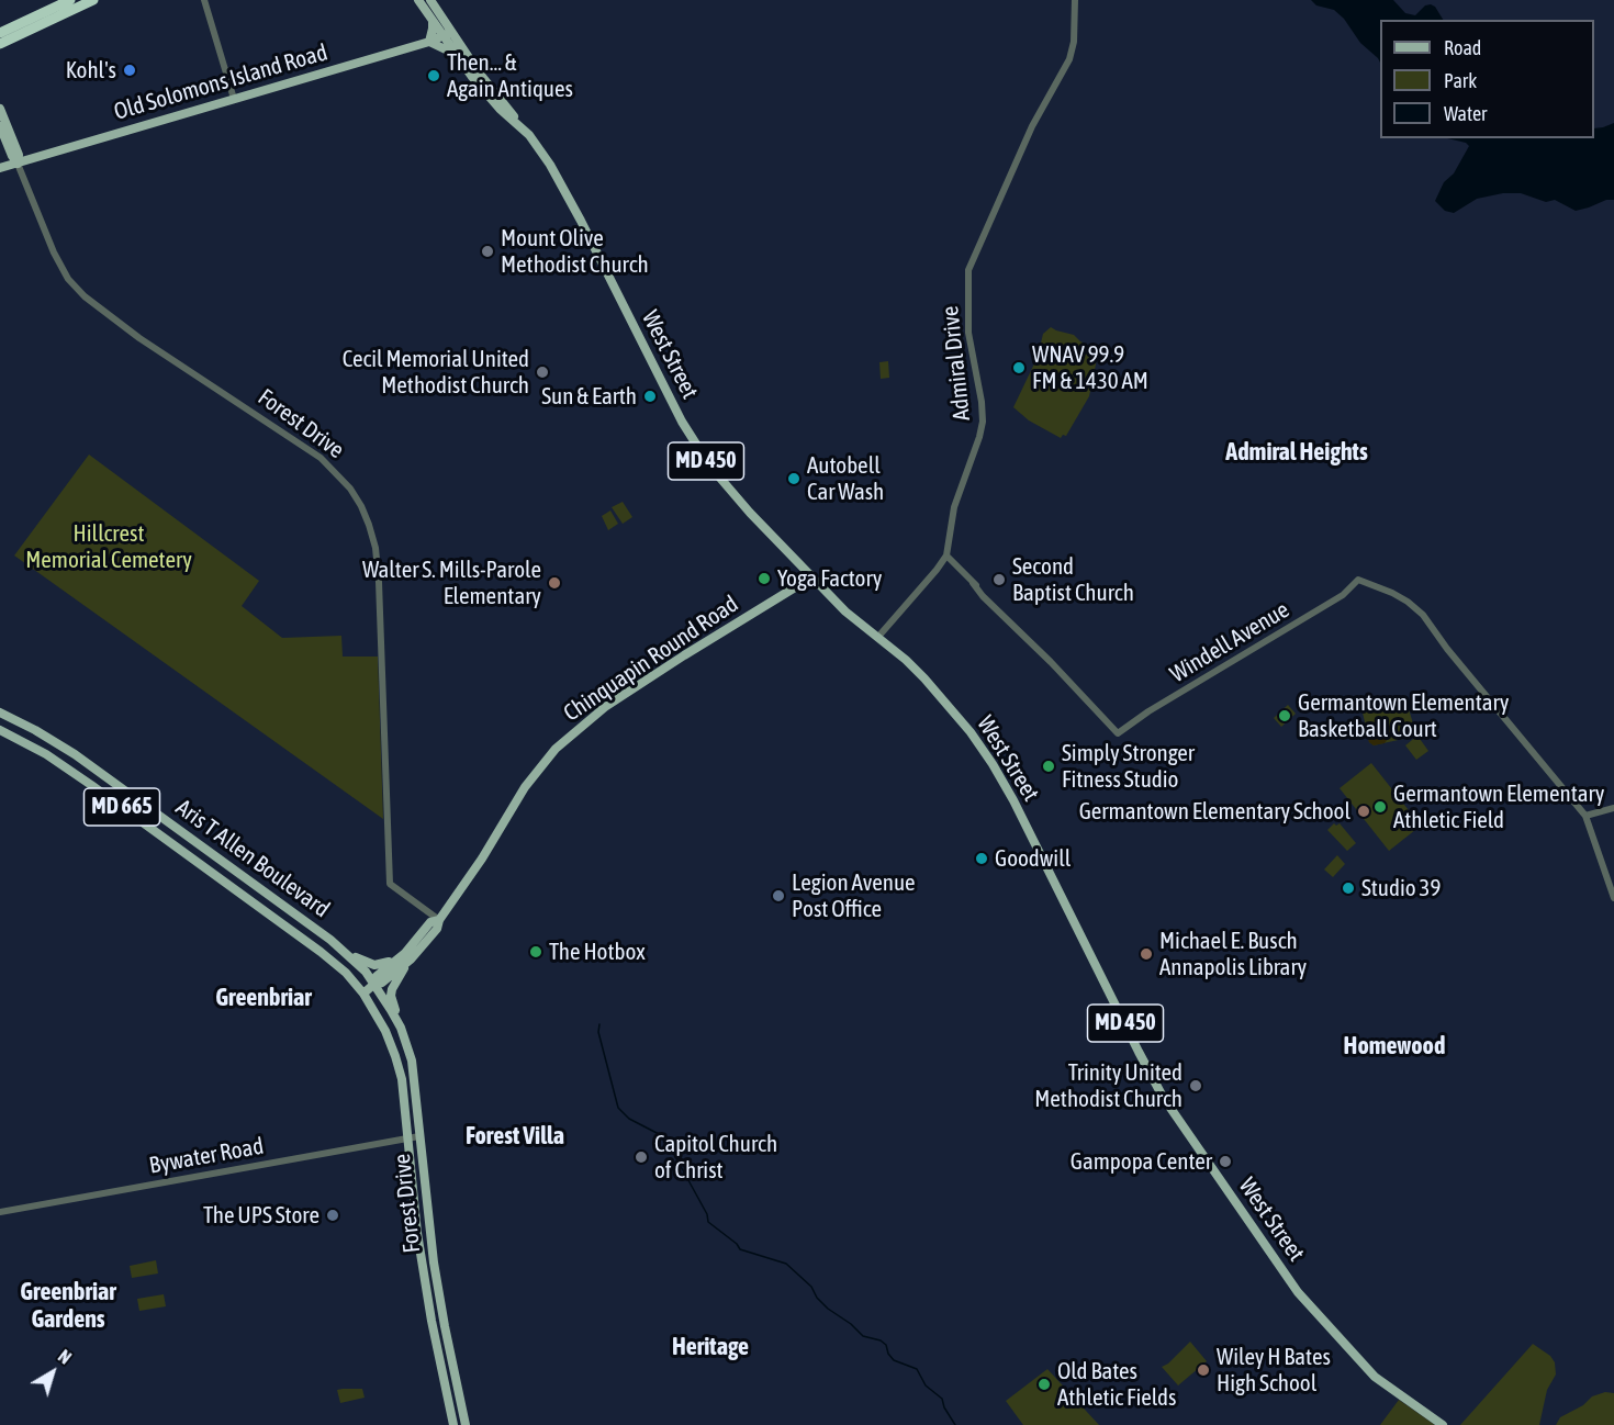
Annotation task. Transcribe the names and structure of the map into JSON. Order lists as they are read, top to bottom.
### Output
{
  "streets": {
    "main road": [
      "Old Solomons Island Road",
      "West Street",
      "Forest Drive",
      "MD 450",
      "Chinquapin Round Road",
      "MD 665",
      "Aris T Allen Boulevard"
    ],
    "street": ["Admiral Drive", "Windell Avenue", "Bywater Road"]
  },
  "crossings": [
    ["Old Solomons Island Road", "West Street"],
    ["Old Solomons Island Road", "Forest Drive"],
    ["West Street", "Chinquapin Round Road"],
    ["Admiral Drive", "Windell Avenue"],
    ["Forest Drive", "Chinquapin Round Road"],
    ["Forest Drive", "Aris T Allen Boulevard"],
    ["Forest Drive", "Bywater Road"],
    ["Chinquapin Round Road", "Aris T Allen Boulevard"]
  ],
  "districts": [
    "Admiral Heights",
    "Greenbriar",
    "Homewood",
    "Forest Villa",
    "Greenbriar Gardens",
    "Heritage"
  ],
  "parks": ["Hillcrest Memorial Cemetery"],
  "places": [
    "Kohl's",
    "Then... & Again Antiques",
    "Mount Olive Methodist Church",
    "WNAV 99.9 FM & 1430 AM",
    "Cecil Memorial United Methodist Church",
    "Sun & Earth",
    "Autobell Car Wash",
    "Yoga Factory",
    "Second Baptist Church",
    "Walter S. Mills-Parole Elementary",
    "Germantown Elementary Basketball Court",
    "Simply Stronger Fitness Studio",
    "Germantown Elementary Athletic Field",
    "Germantown Elementary School",
    "Goodwill",
    "Studio 39",
    "Legion Avenue Post Office",
    "The Hotbox",
    "Michael E. Busch Annapolis Library",
    "Trinity United Methodist Church",
    "Capitol Church of Christ",
    "Gampopa Center",
    "The UPS Store",
    "Wiley H Bates High School",
    "Old Bates Athletic Fields"
  ],
  "legend": ["Road", "Park", "Water"],
  "north": "top right"
}
